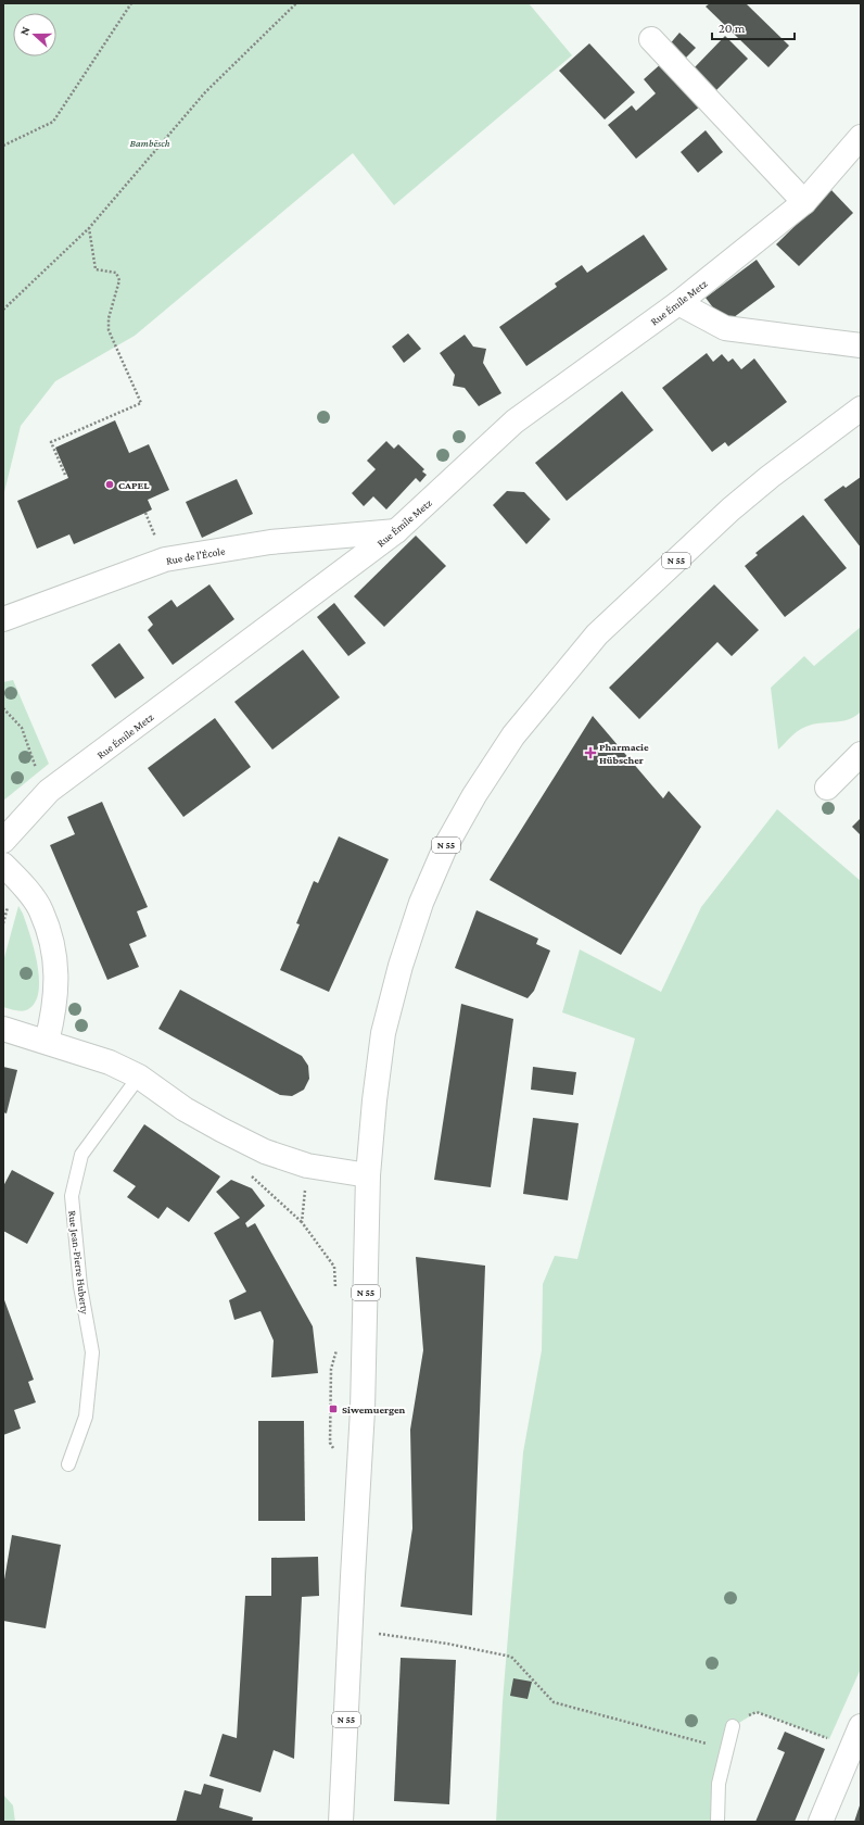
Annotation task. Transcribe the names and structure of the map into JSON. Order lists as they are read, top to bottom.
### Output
{
  "streets": {
    "street": ["Rue Émile Metz", "Rue de l'École", "N 55"],
    "lane": ["Rue Jean-Pierre Huberty"]
  },
  "crossings": [
    ["Rue Émile Metz", "Rue de l'École"]
  ],
  "parks": ["Bambësch"],
  "places": {
    "other": ["CAPEL"],
    "health": ["Pharmacie Hübscher"],
    "transit": ["Siwemuergen"]
  },
  "scale_bar": "20 m",
  "north": "left"
}
